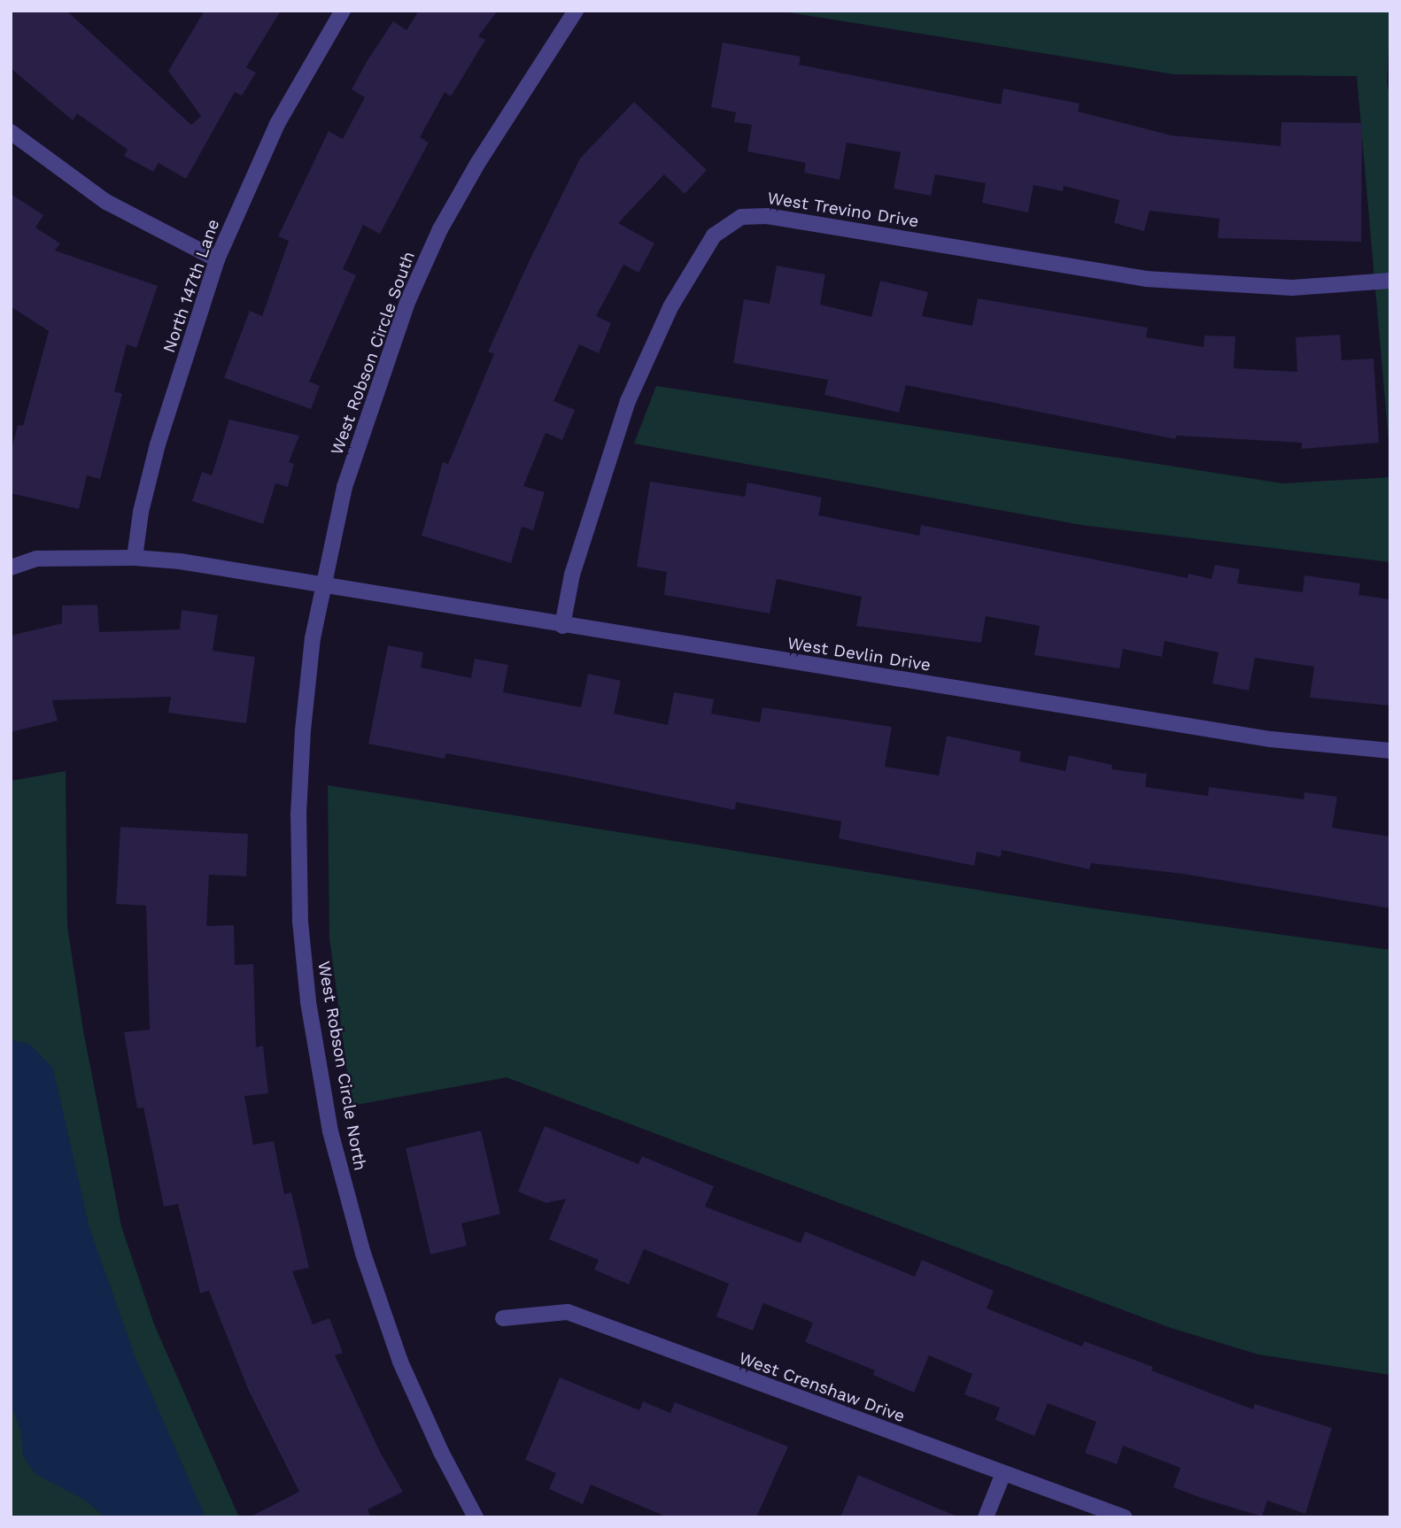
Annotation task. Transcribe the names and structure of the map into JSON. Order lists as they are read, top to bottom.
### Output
{
  "streets": {
    "street": [
      "West Trevino Drive",
      "North 147th Lane",
      "West Robson Circle South",
      "West Devlin Drive",
      "West Robson Circle North",
      "West Crenshaw Drive"
    ]
  },
  "crossings": [
    ["West Trevino Drive", "West Devlin Drive"],
    ["West Robson Circle South", "West Robson Circle North"],
    ["West Devlin Drive", "West Robson Circle North"]
  ]
}
